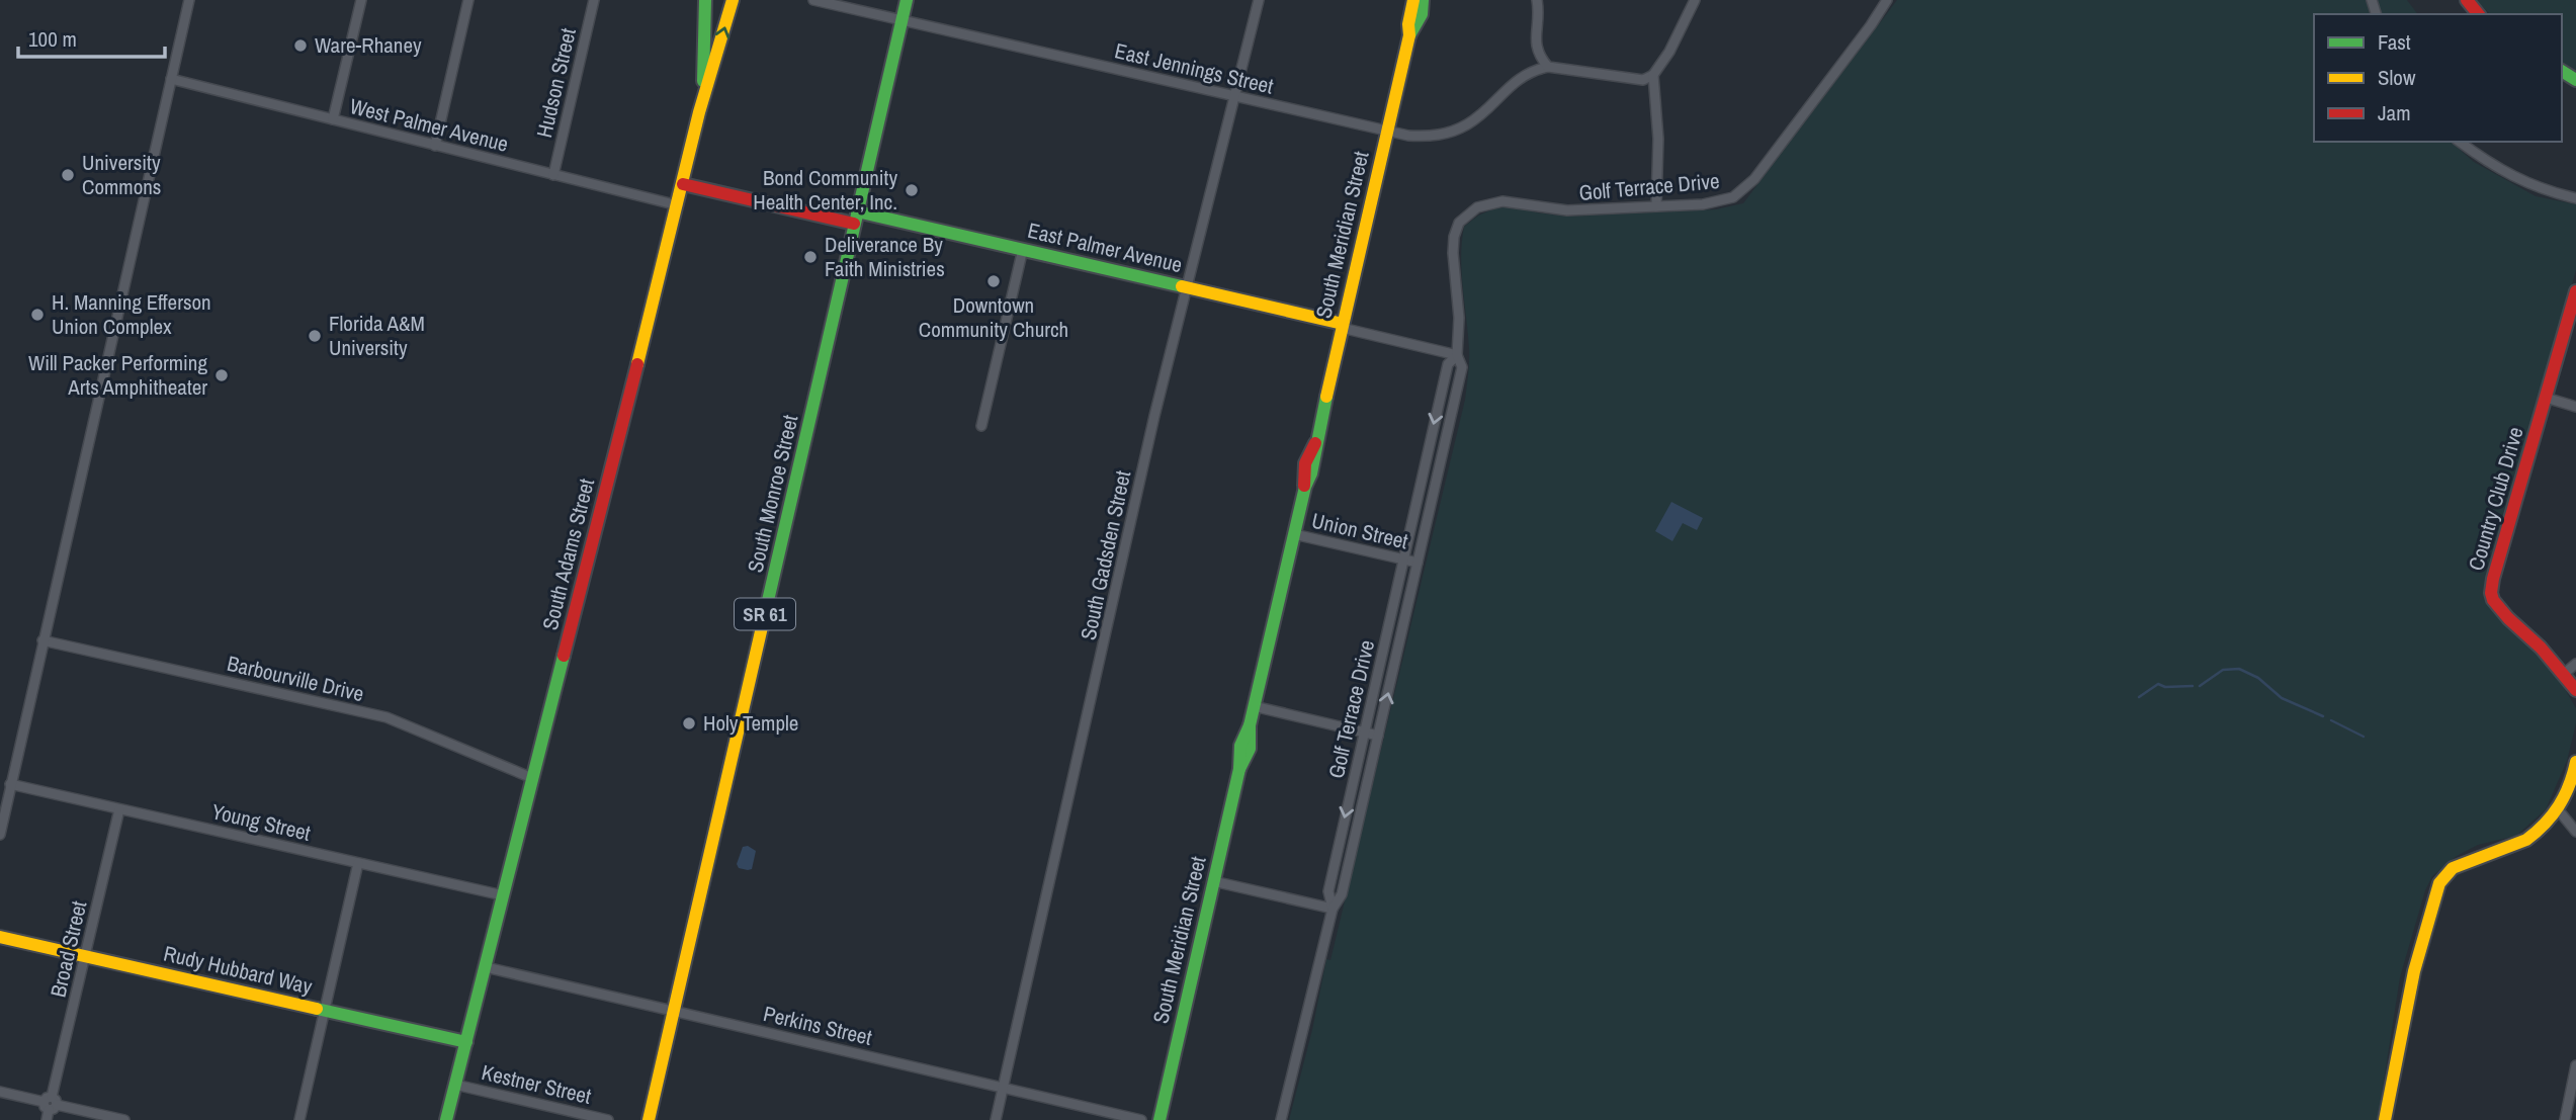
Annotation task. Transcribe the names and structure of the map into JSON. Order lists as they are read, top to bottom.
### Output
{
  "streets": {
    "street": [
      "East Jennings Street",
      "Hudson Street",
      "West Palmer Avenue",
      "Golf Terrace Drive",
      "South Meridian Street",
      "East Palmer Avenue",
      "South Monroe Street",
      "Country Club Drive",
      "Union Street",
      "South Adams Street",
      "South Gadsden Street",
      "SR 61",
      "Barbourville Drive",
      "Young Street",
      "Broad Street",
      "Rudy Hubbard Way",
      "Perkins Street",
      "Kestner Street"
    ]
  },
  "crossings": [
    ["East Jennings Street", "South Meridian Street"],
    ["East Jennings Street", "South Monroe Street"],
    ["East Jennings Street", "South Gadsden Street"],
    ["Hudson Street", "West Palmer Avenue"],
    ["West Palmer Avenue", "South Adams Street"],
    ["Golf Terrace Drive", "East Palmer Avenue"],
    ["Golf Terrace Drive", "Union Street"],
    ["South Meridian Street", "East Palmer Avenue"],
    ["South Meridian Street", "Union Street"],
    ["East Palmer Avenue", "South Monroe Street"],
    ["East Palmer Avenue", "South Adams Street"],
    ["East Palmer Avenue", "South Gadsden Street"],
    ["South Monroe Street", "Perkins Street"],
    ["South Adams Street", "Barbourville Drive"],
    ["South Adams Street", "Young Street"],
    ["South Adams Street", "Rudy Hubbard Way"],
    ["South Adams Street", "Perkins Street"],
    ["South Adams Street", "Kestner Street"],
    ["South Gadsden Street", "Perkins Street"],
    ["Young Street", "Broad Street"],
    ["Broad Street", "Rudy Hubbard Way"]
  ],
  "places": [
    "Ware-Rhaney",
    "University Commons",
    "Bond Community Health Center, Inc.",
    "Deliverance By Faith Ministries",
    "Downtown Community Church",
    "H. Manning Efferson Union Complex",
    "Florida A&M University",
    "Will Packer Performing Arts Amphitheater",
    "Holy Temple"
  ],
  "legend": ["Fast", "Slow", "Jam"],
  "scale_bar": "100 m"
}
